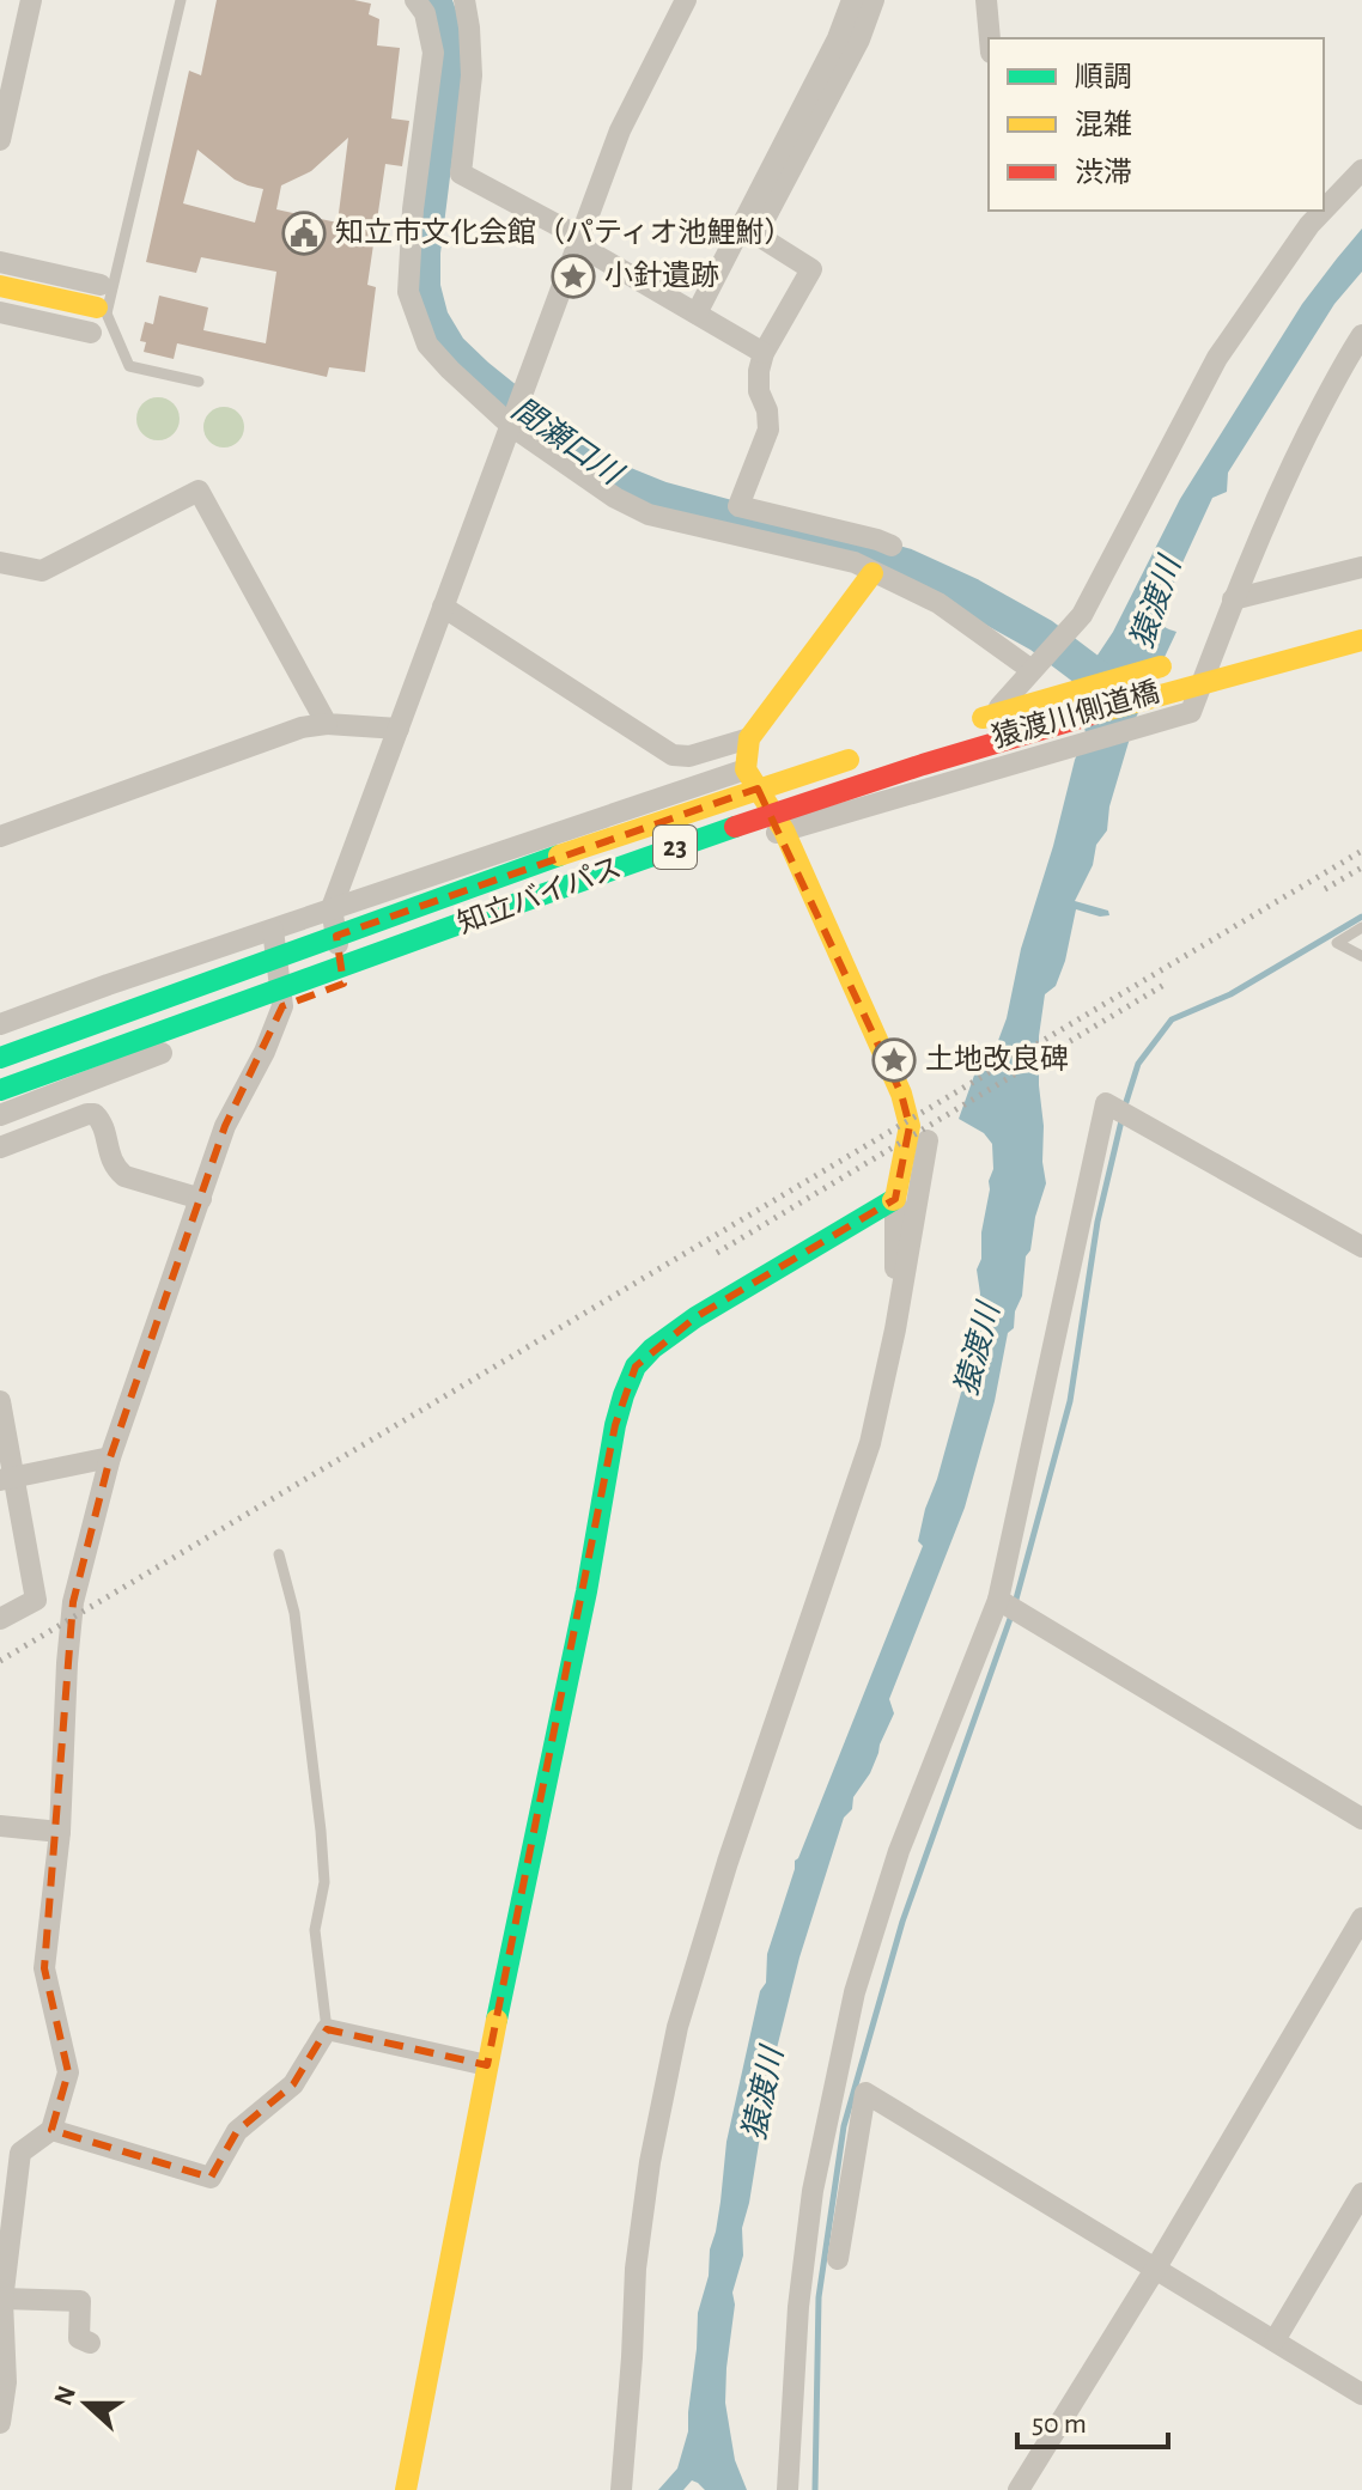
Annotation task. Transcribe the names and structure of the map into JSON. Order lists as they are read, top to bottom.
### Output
{
  "streets": {
    "main road": ["23", "知立バイパス"],
    "street": ["猿渡川側道橋"]
  },
  "water": ["間瀬口川", "猿渡川"],
  "places": {
    "public building": ["知立市文化会館（パティオ池鯉鮒）"],
    "place": ["小針遺跡", "土地改良碑"]
  },
  "legend": ["順調", "混雑", "渋滞"],
  "scale_bar": "50 m",
  "north": "left"
}
